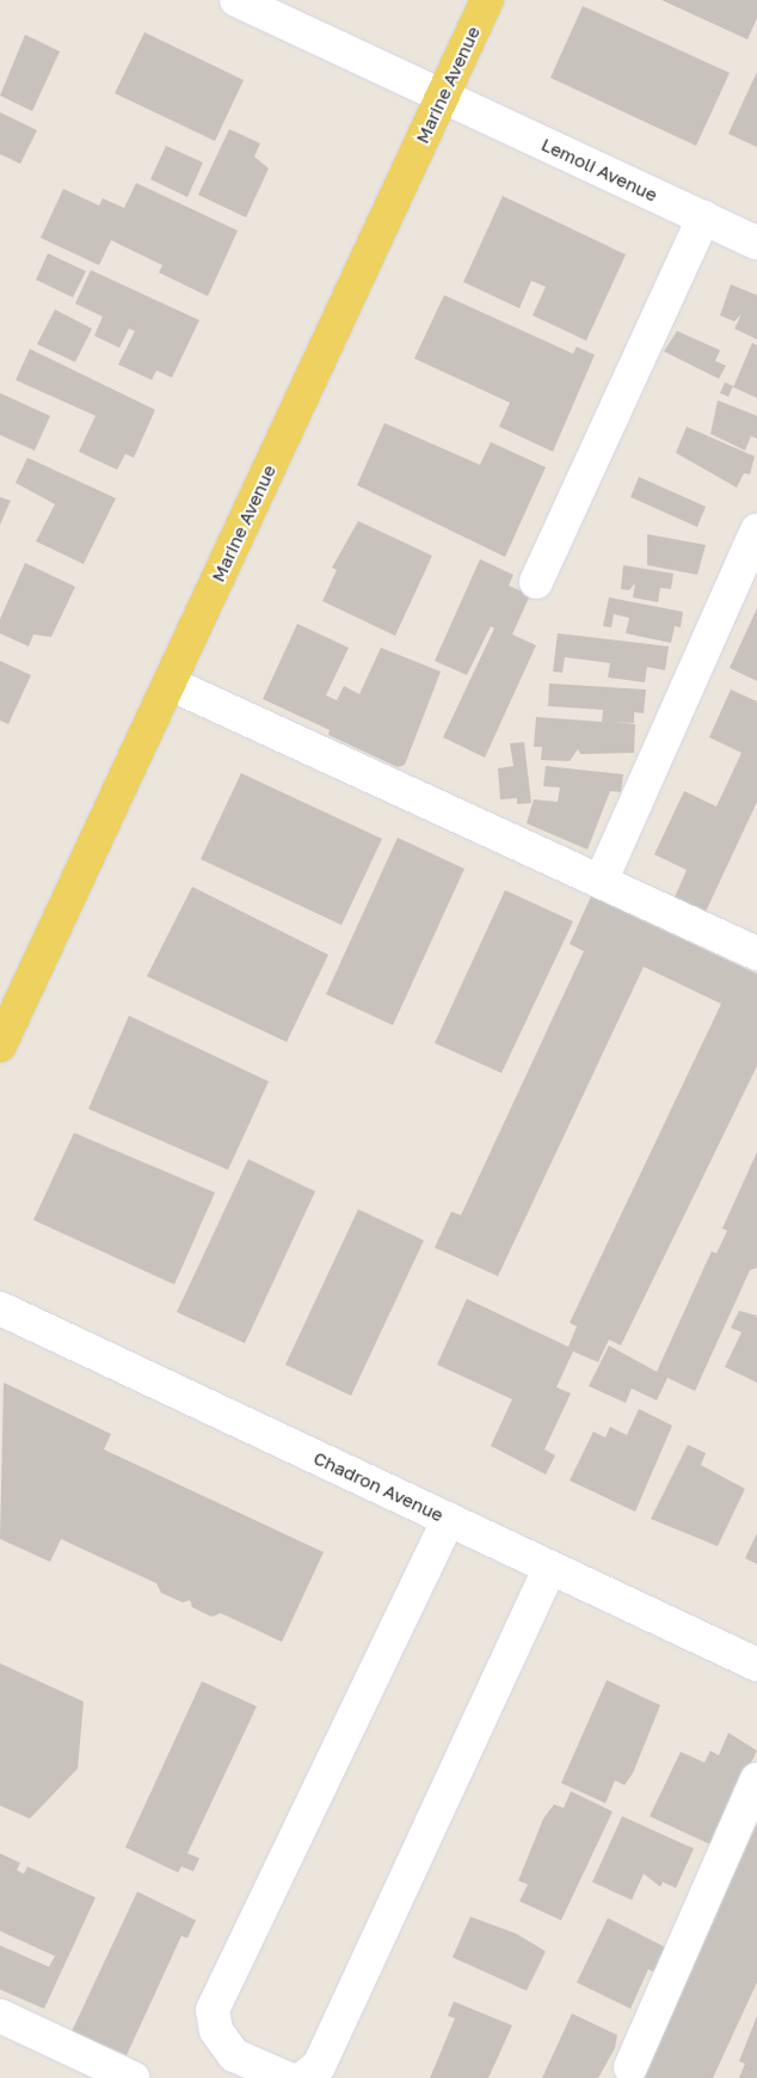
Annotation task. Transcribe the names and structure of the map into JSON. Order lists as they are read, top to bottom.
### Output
{
  "streets": {
    "main road": ["Marine Avenue"],
    "street": ["Lemoli Avenue", "Chadron Avenue"]
  },
  "crossings": [
    ["Marine Avenue", "Lemoli Avenue"]
  ]
}
